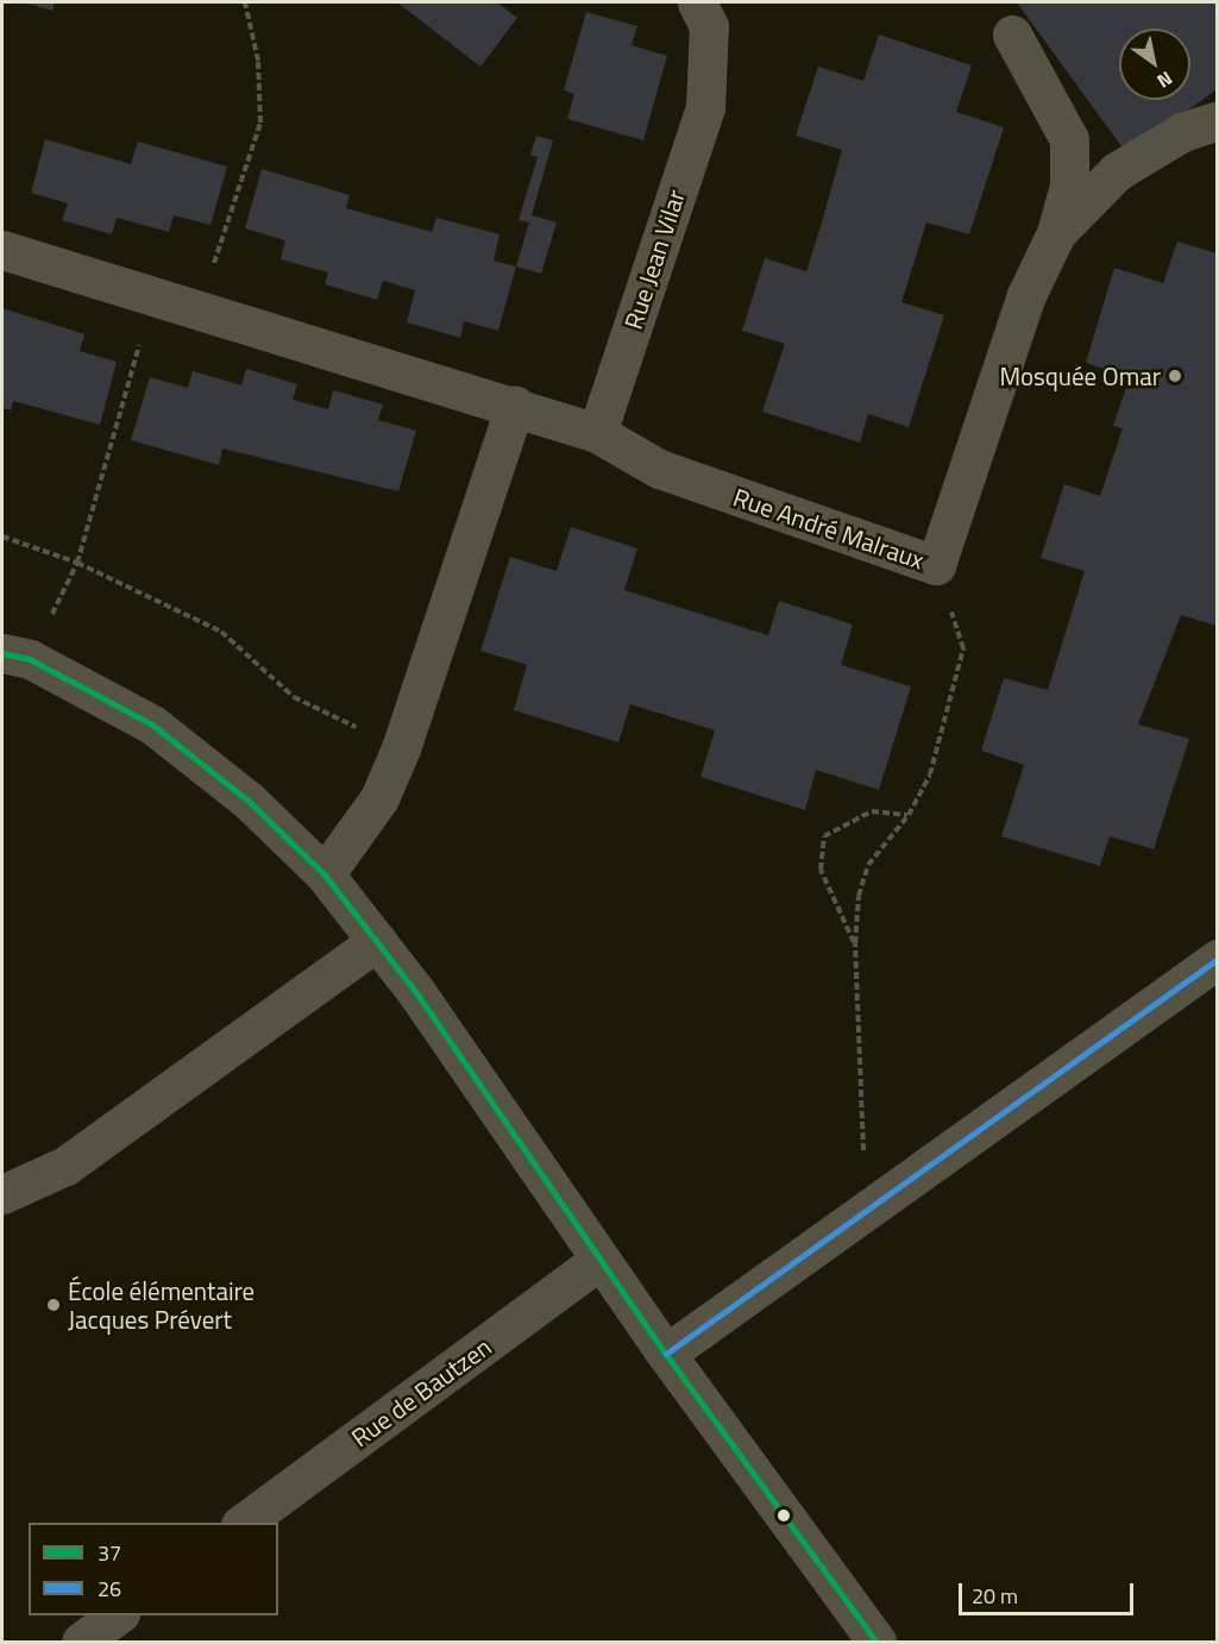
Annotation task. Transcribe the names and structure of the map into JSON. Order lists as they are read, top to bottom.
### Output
{
  "streets": {
    "street": ["Rue Jean Vilar", "Rue André Malraux", "Rue de Bautzen"]
  },
  "crossings": [
    ["Rue Jean Vilar", "Rue André Malraux"]
  ],
  "places": ["Mosquée Omar", "École élémentaire Jacques Prévert"],
  "lines": ["transit line 37", "transit line 26"],
  "legend": ["37", "26"],
  "scale_bar": "20 m",
  "north": "bottom right"
}
